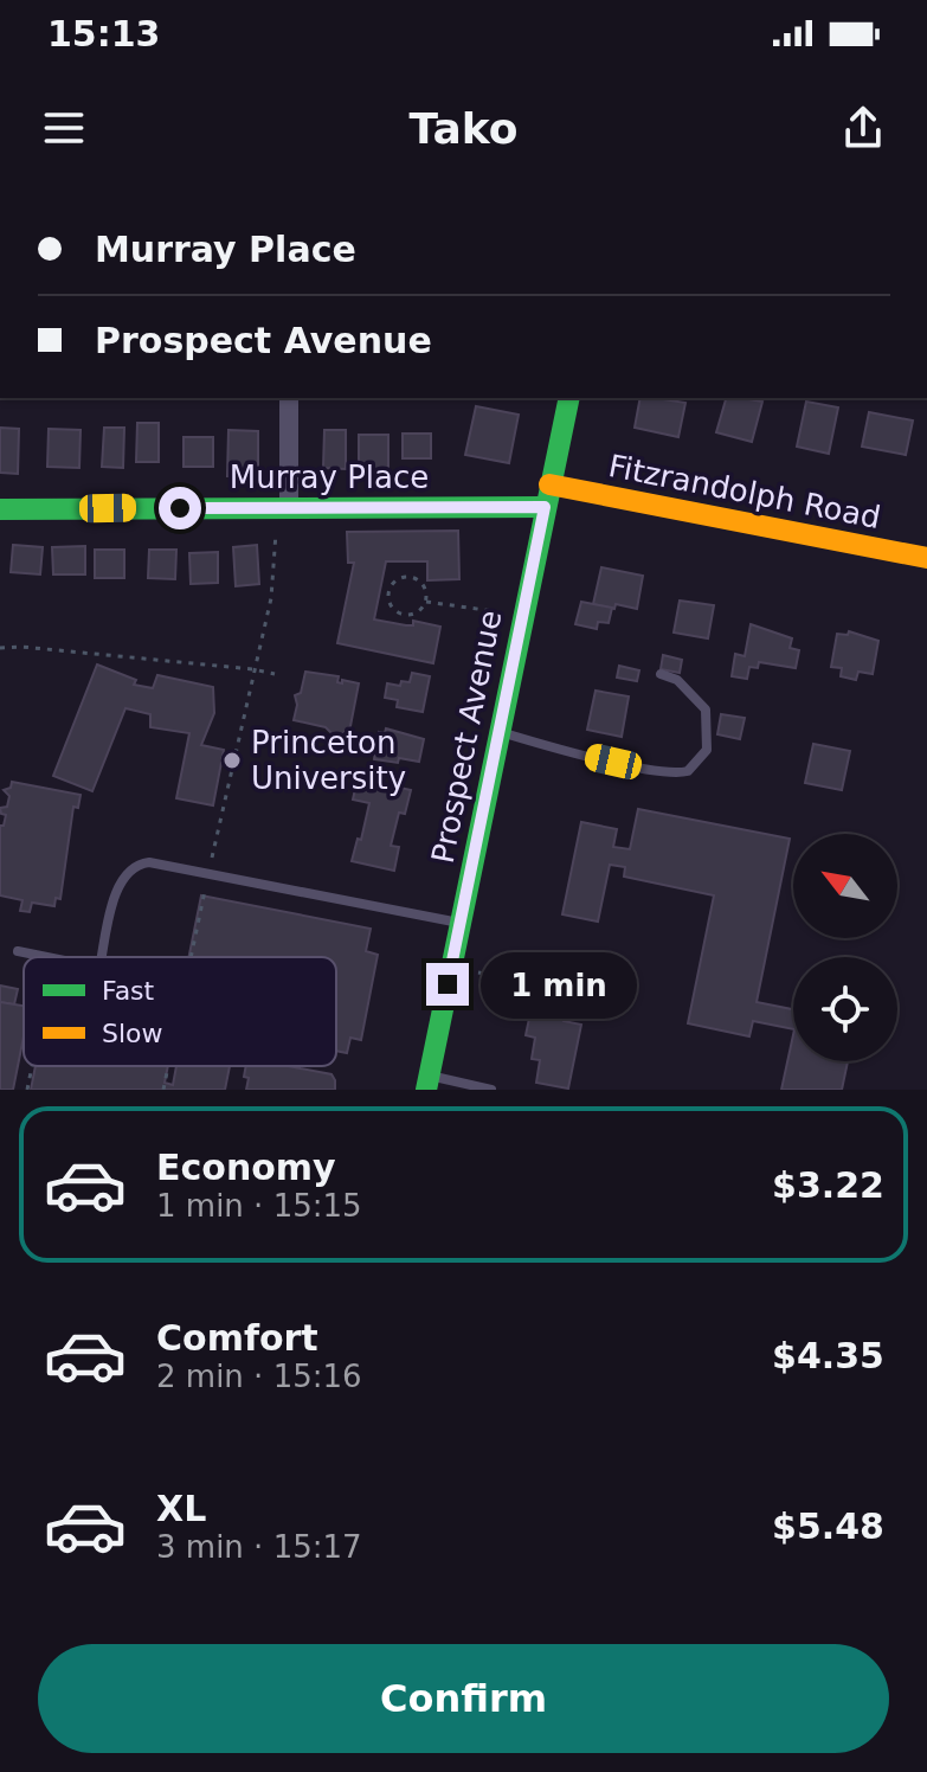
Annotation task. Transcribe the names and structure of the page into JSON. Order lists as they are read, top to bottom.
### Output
{
  "streets": {
    "street": ["Murray Place", "Fitzrandolph Road", "Prospect Avenue"]
  },
  "crossings": [
    ["Murray Place", "Fitzrandolph Road"],
    ["Murray Place", "Prospect Avenue"],
    ["Fitzrandolph Road", "Prospect Avenue"]
  ],
  "places": ["Princeton University"],
  "legend": ["Fast", "Slow"],
  "north": "top left",
  "page": {
    "status": "15:13",
    "header": "Tako",
    "banner": ["Murray Place", "Prospect Avenue"],
    "bubble": "1 min",
    "list": [
      {
        "name": "Economy",
        "note": "1 min · 15:15",
        "value": "$3.22"
      },
      {
        "name": "Comfort",
        "note": "2 min · 15:16",
        "value": "$4.35"
      },
      {
        "name": "XL",
        "note": "3 min · 15:17",
        "value": "$5.48"
      }
    ],
    "buttons": "Confirm"
  }
}
